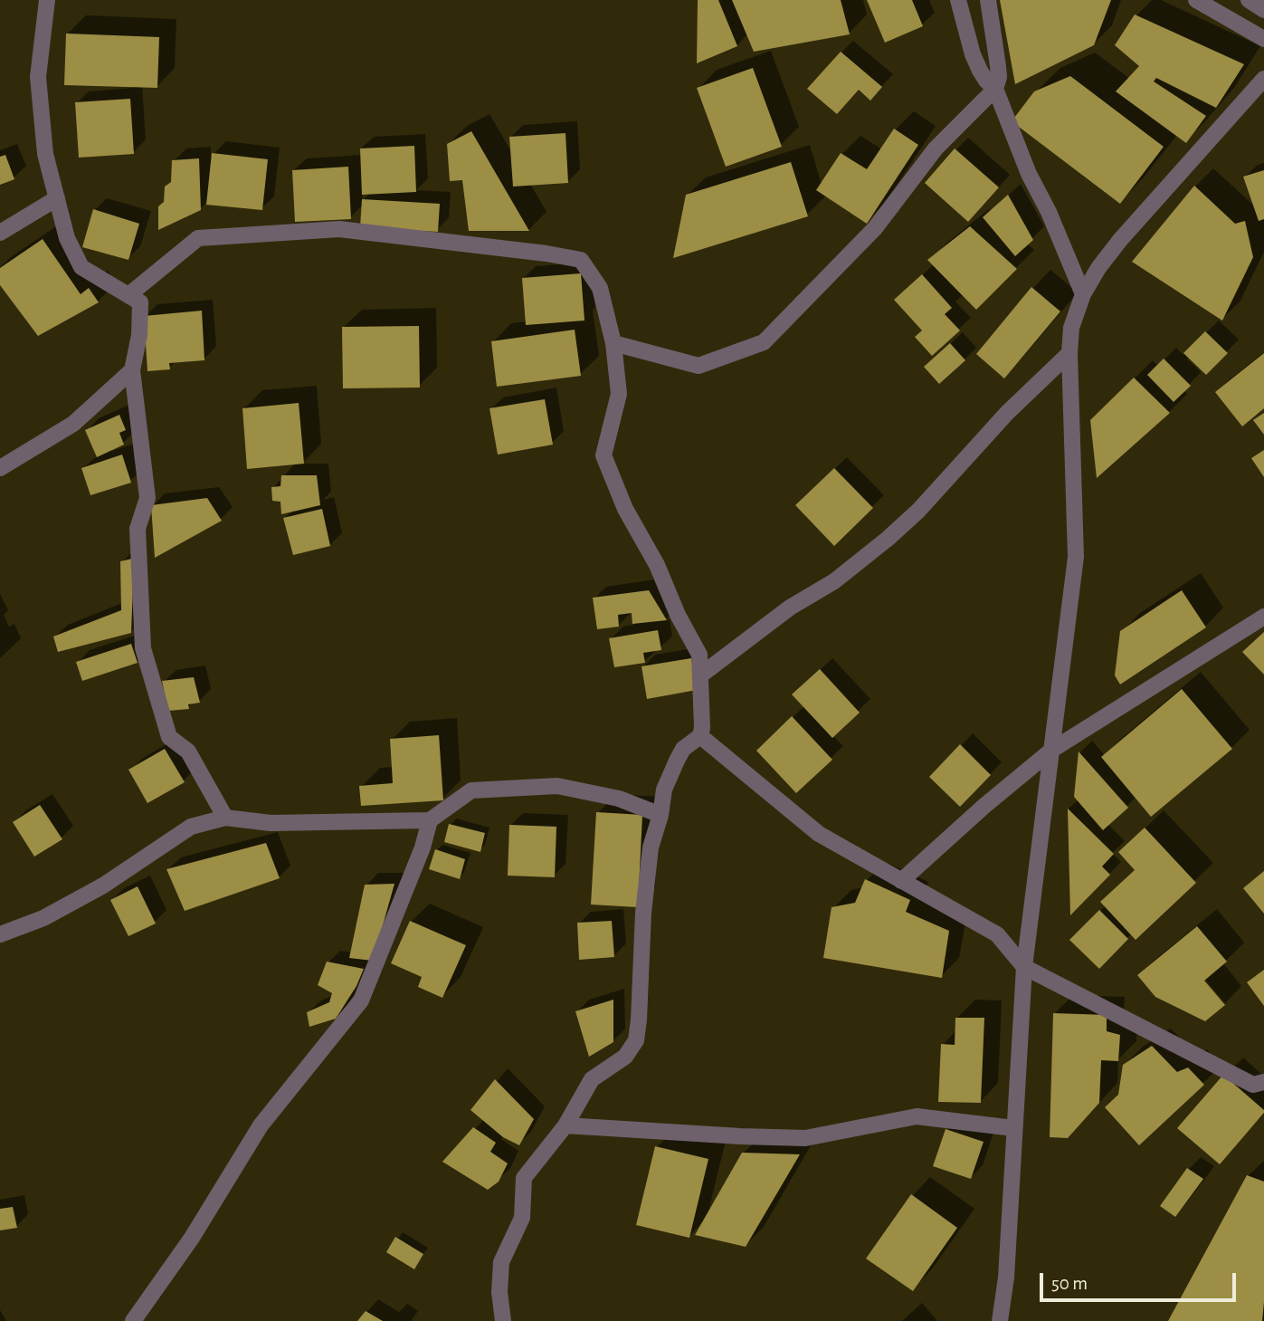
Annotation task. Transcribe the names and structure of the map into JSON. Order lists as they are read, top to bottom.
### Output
{
  "scale_bar": "50 m"
}
